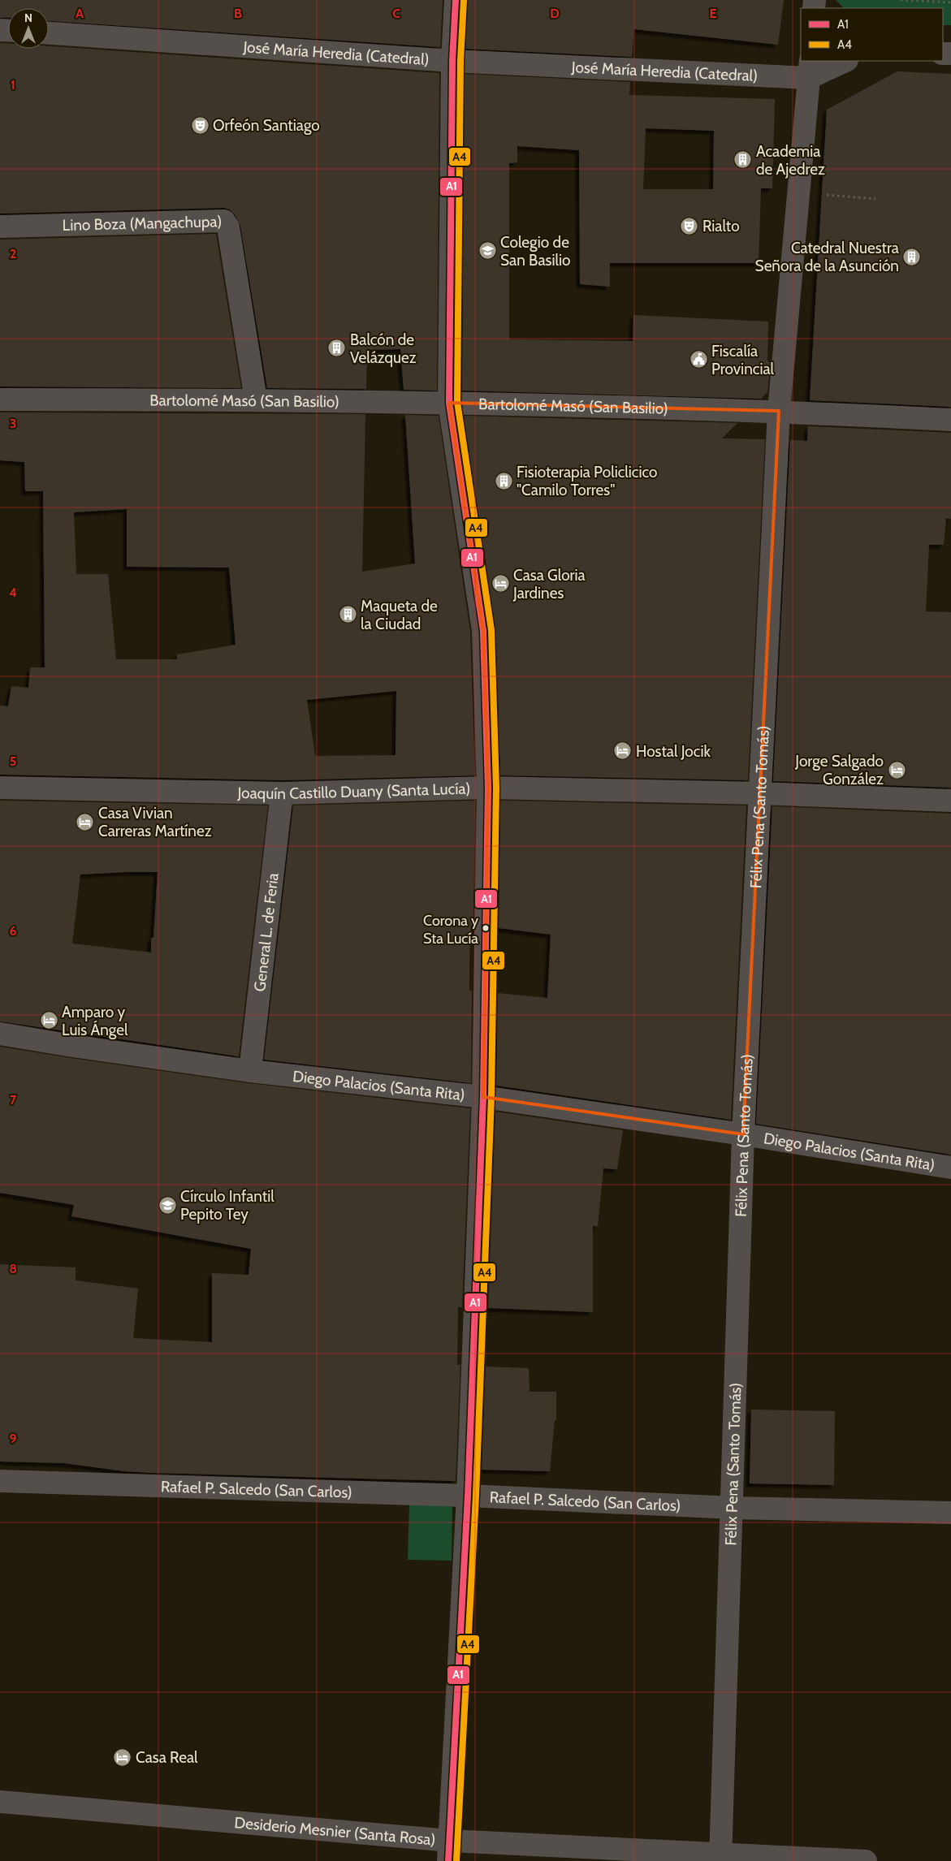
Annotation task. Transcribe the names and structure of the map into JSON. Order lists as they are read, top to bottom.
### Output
{
  "streets": {
    "street": [
      "José María Heredia (Catedral)",
      "Lino Boza (Mangachupa)",
      "Bartolomé Masó (San Basilio)",
      "Joaquín Castillo Duany (Santa Lucía)",
      "Félix Pena (Santo Tomás)",
      "General L. de Feria",
      "Diego Palacios (Santa Rita)",
      "Rafael P. Salcedo (San Carlos)",
      "Desiderio Mesnier (Santa Rosa)"
    ]
  },
  "crossings": [
    ["José María Heredia (Catedral)", "Félix Pena (Santo Tomás)"],
    ["Lino Boza (Mangachupa)", "Bartolomé Masó (San Basilio)"],
    ["Bartolomé Masó (San Basilio)", "Félix Pena (Santo Tomás)"],
    ["Joaquín Castillo Duany (Santa Lucía)", "Félix Pena (Santo Tomás)"],
    ["Joaquín Castillo Duany (Santa Lucía)", "General L. de Feria"],
    ["Félix Pena (Santo Tomás)", "Diego Palacios (Santa Rita)"],
    ["Félix Pena (Santo Tomás)", "Rafael P. Salcedo (San Carlos)"],
    ["Félix Pena (Santo Tomás)", "Desiderio Mesnier (Santa Rosa)"],
    ["General L. de Feria", "Diego Palacios (Santa Rita)"]
  ],
  "places": {
    "theatre": ["Orfeón Santiago", "Rialto"],
    "building": [
      "Academia de Ajedrez",
      "Catedral Nuestra Señora de la Asunción",
      "Balcón de Velázquez",
      "Fisioterapia Policlicico \"Camilo Torres\"",
      "Maqueta de la Ciudad"
    ],
    "school or university": ["Colegio de San Basilio", "Círculo Infantil Pepito Tey"],
    "public building": ["Fiscalía Provincial"],
    "hotel": [
      "Casa Gloria Jardines",
      "Hostal Jocik",
      "Jorge Salgado González",
      "Casa Vivian Carreras Martínez",
      "Amparo y Luis Ángel",
      "Casa Real"
    ],
    "other": ["Corona y Sta Lucía"]
  },
  "lines": ["transit line A1", "transit line A4"],
  "legend": ["A1", "A4"],
  "north": "top",
  "grid": {
    "columns": [
      "A",
      "B",
      "C",
      "D",
      "E"
    ],
    "rows": [
      "1",
      "2",
      "3",
      "4",
      "5",
      "6",
      "7",
      "8",
      "9"
    ]
  }
}
